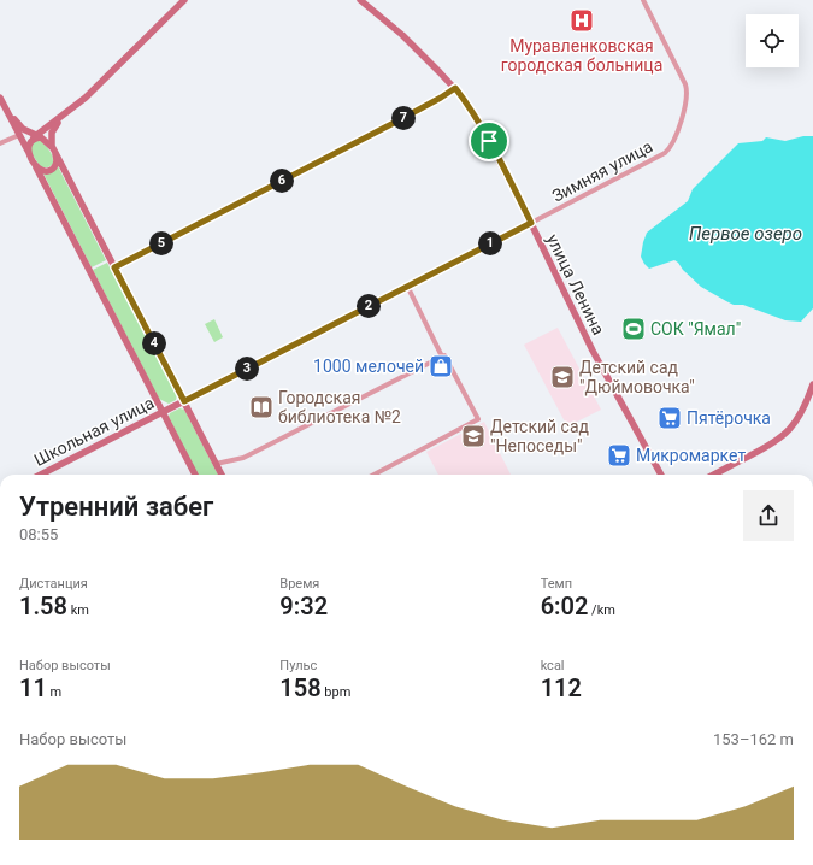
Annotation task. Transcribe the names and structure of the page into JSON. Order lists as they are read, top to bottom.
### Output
{
  "streets": {
    "main road": ["улица Ленина", "Школьная улица"],
    "street": ["Зимняя улица"]
  },
  "crossings": [
    ["Зимняя улица", "улица Ленина"],
    ["Зимняя улица", "Школьная улица"],
    ["улица Ленина", "Школьная улица"]
  ],
  "water": ["Первое озеро"],
  "places": {
    "hospital": ["Муравленковская городская больница"],
    "sports": ["СОК \"Ямал\""],
    "shop": ["1000 мелочей"],
    "school or university": ["Детский сад \"Дюймовочка\"", "Детский сад \"Непоседы\""],
    "library": ["Городская библиотека №2"],
    "supermarket": ["Пятёрочка", "Микромаркет"]
  },
  "page": {
    "pins": [
      "7",
      "6",
      "1",
      "5",
      "2",
      "4",
      "3"
    ],
    "heading": ["Утренний забег", "08:55"],
    "stats": [
      ["Дистанция", "1.58 km"],
      ["Время", "9:32"],
      ["Темп", "6:02 /km"],
      ["Набор высоты", "11 m"],
      ["Пульс", "158 bpm"],
      ["kcal", "112"]
    ],
    "chart": ["Набор высоты", "153–162 m"]
  }
}
